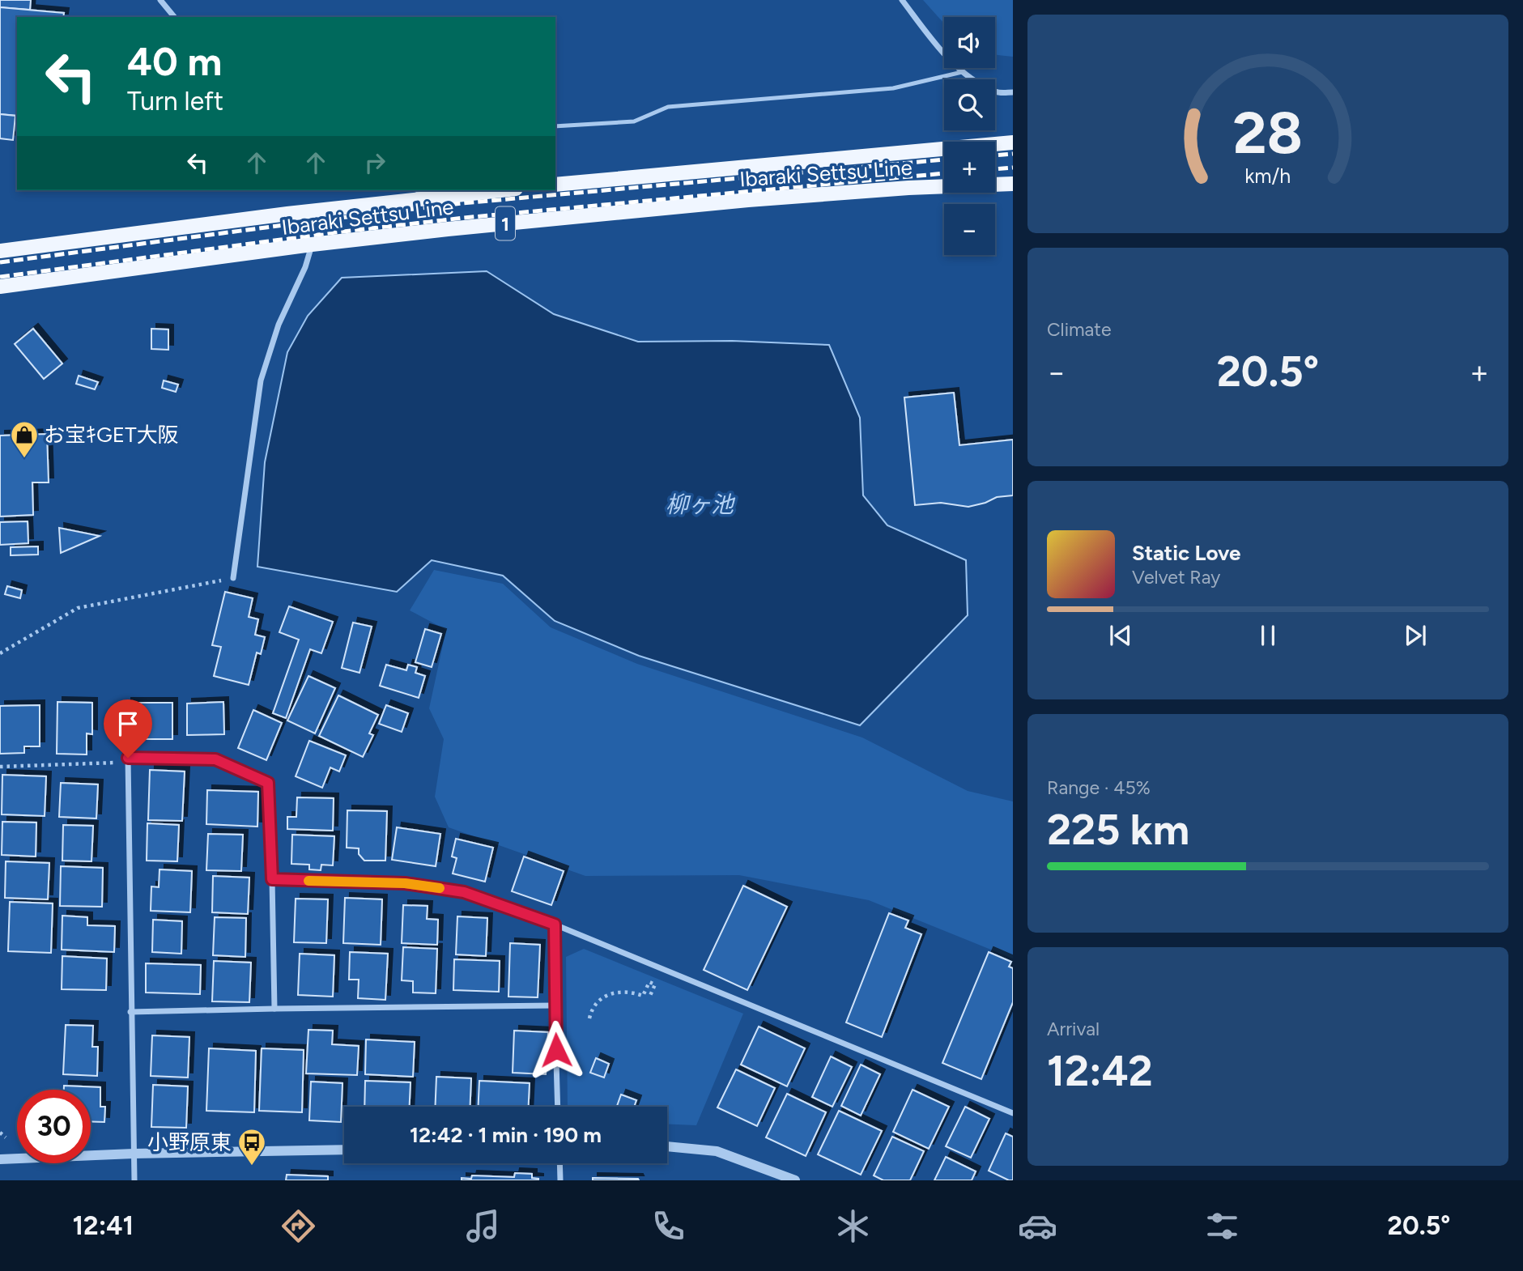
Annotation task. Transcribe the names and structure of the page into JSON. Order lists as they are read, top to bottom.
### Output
{
  "streets": {
    "main road": ["Ibaraki Settsu Line", "1"]
  },
  "water": ["柳ヶ池"],
  "places": {
    "shop": ["お宝ｷGET大阪"],
    "bus stop": ["小野原東"]
  },
  "page": {
    "map_buttons": ["+", "−"],
    "turn": ["40 m", "Turn left"],
    "tile": [
      "Climate",
      ["Range · 45%", "225 km"],
      ["Arrival", "12:42"]
    ],
    "heat": ["−", "20.5°", "+"],
    "song": ["Static Love", "Velvet Ray"],
    "limit": "30",
    "trip": "12:42 · 1 min · 190 m",
    "tabs": ["12:41", "20.5°"],
    "gauge": ["28", "km/h"]
  }
}
